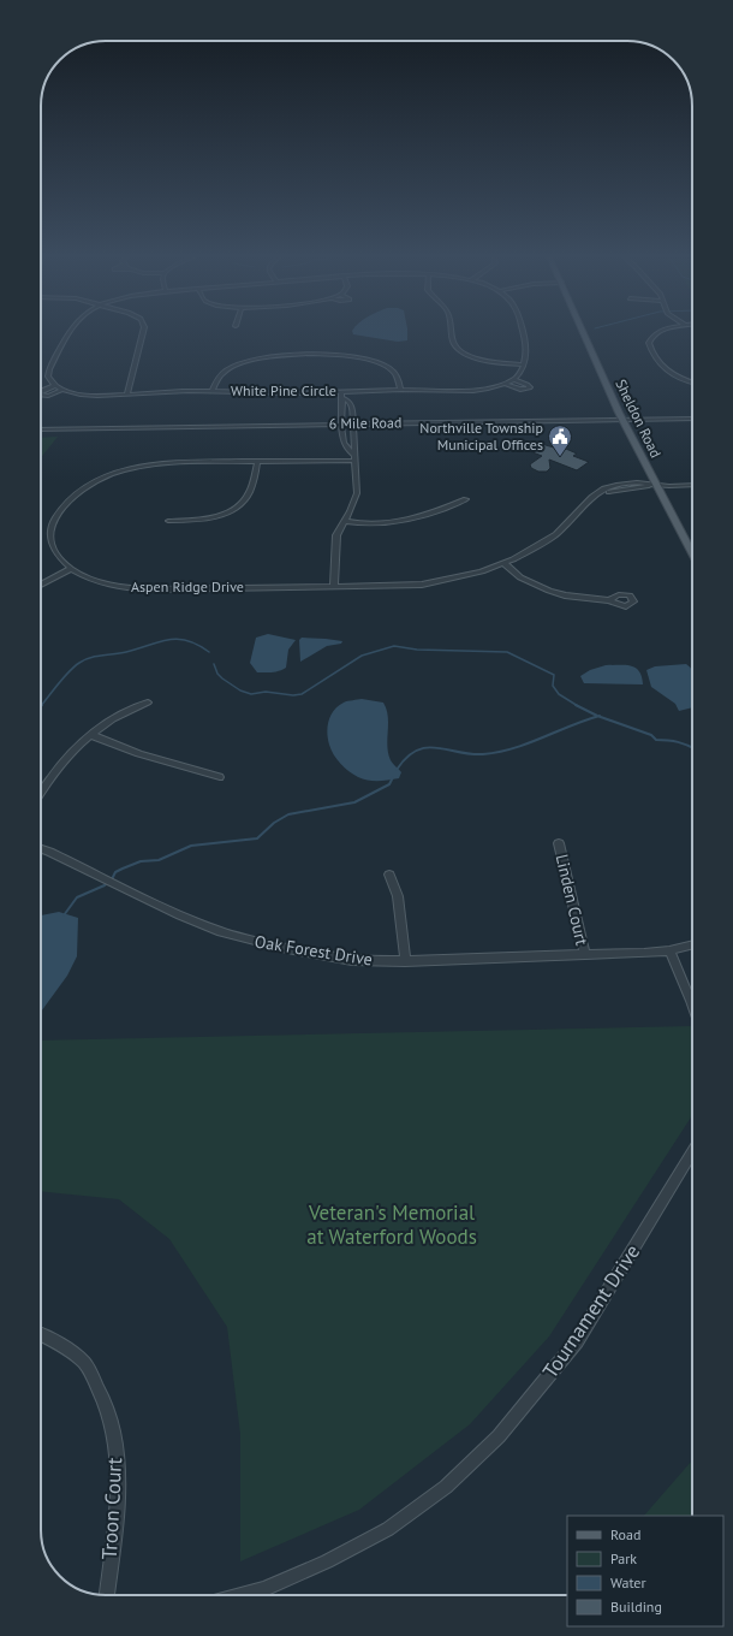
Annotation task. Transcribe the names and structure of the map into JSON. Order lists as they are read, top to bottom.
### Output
{
  "streets": {
    "main road": ["Sheldon Road"],
    "street": [
      "White Pine Circle",
      "6 Mile Road",
      "Aspen Ridge Drive",
      "Linden Court",
      "Oak Forest Drive",
      "Tournament Drive",
      "Troon Court"
    ]
  },
  "crossings": [
    ["White Pine Circle", "6 Mile Road"],
    ["White Pine Circle", "Aspen Ridge Drive"],
    ["Sheldon Road", "6 Mile Road"],
    ["Sheldon Road", "Aspen Ridge Drive"],
    ["Linden Court", "Oak Forest Drive"]
  ],
  "parks": ["Veteran's Memorial at Waterford Woods"],
  "places": {
    "public building": ["Northville Township Municipal Offices"]
  },
  "legend": [
    "Road",
    "Park",
    "Water",
    "Building"
  ]
}
